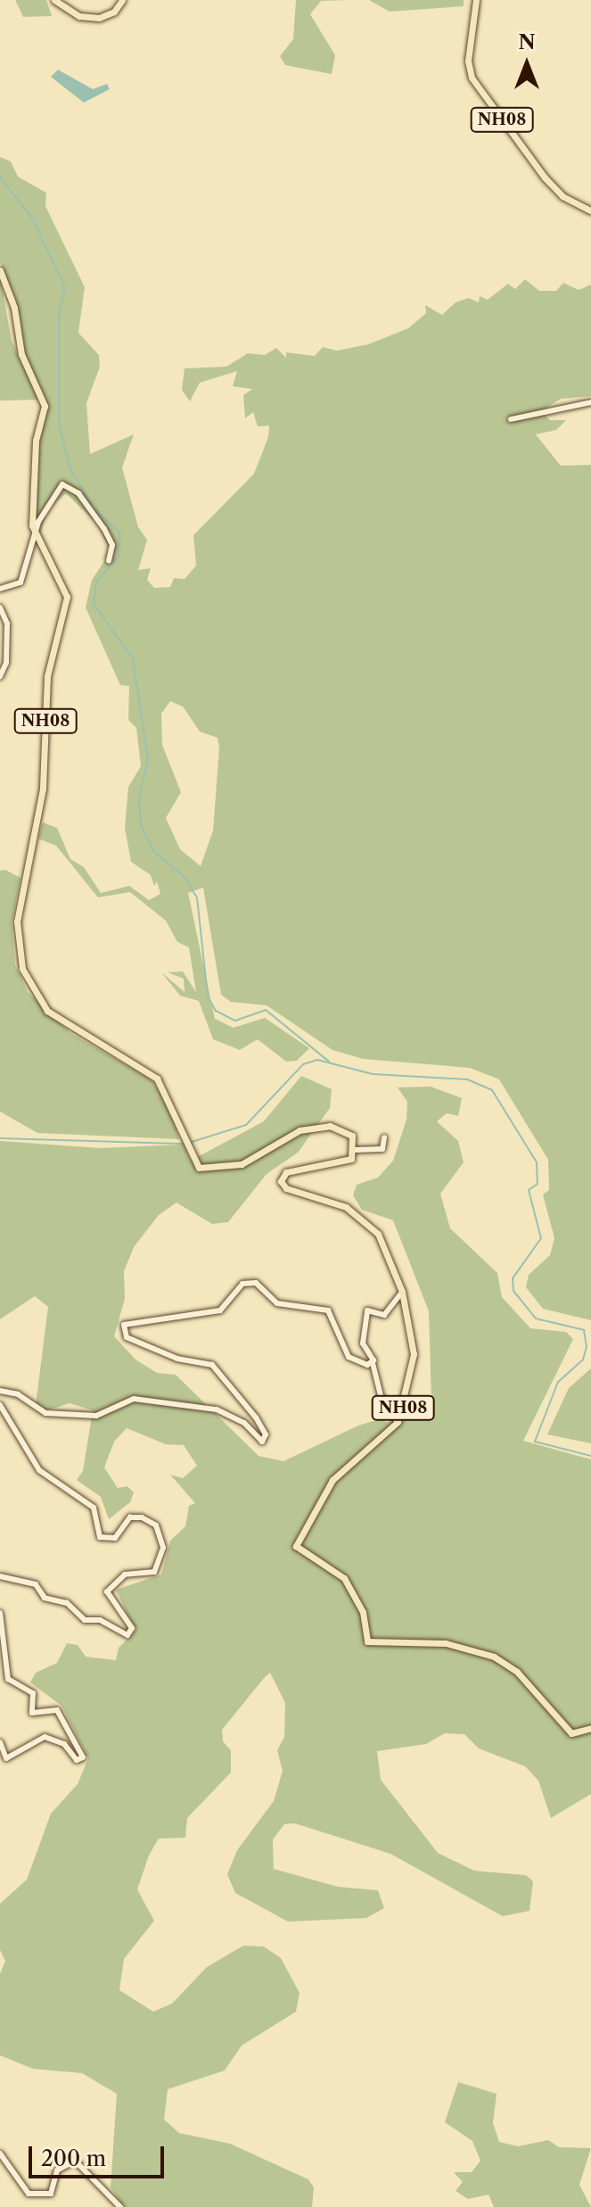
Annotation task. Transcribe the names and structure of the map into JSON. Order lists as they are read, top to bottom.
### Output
{
  "streets": {
    "main road": ["NH08"]
  },
  "scale_bar": "200 m",
  "north": "top"
}
